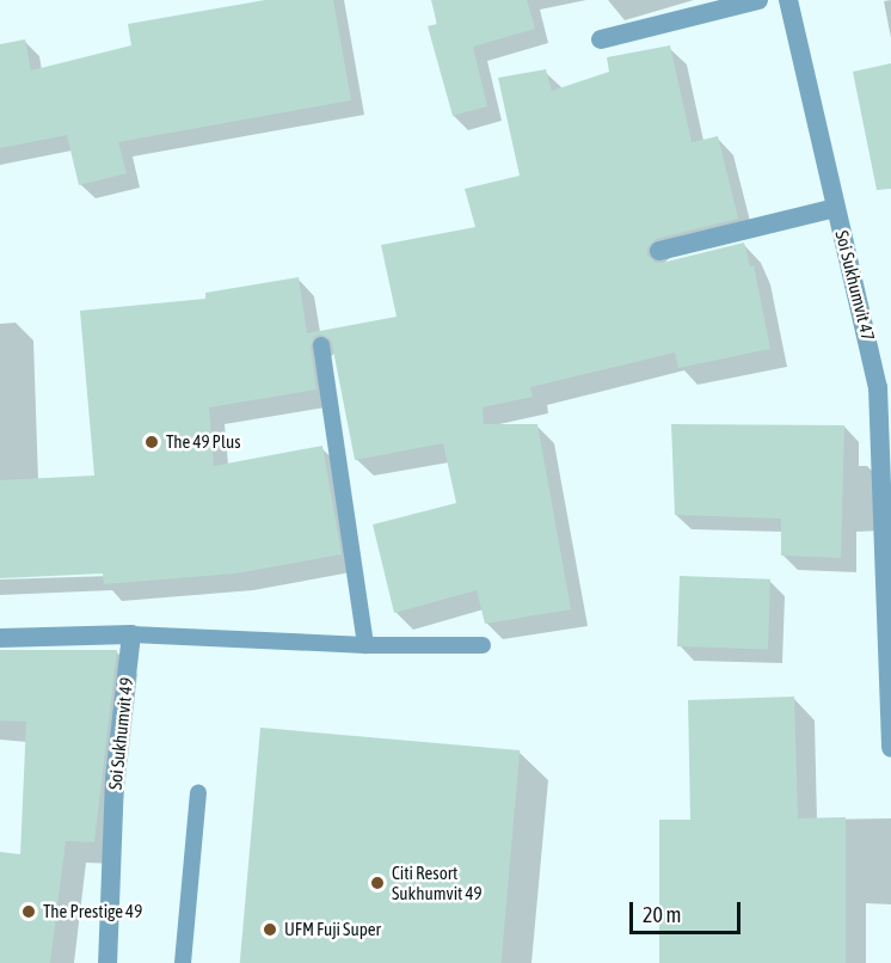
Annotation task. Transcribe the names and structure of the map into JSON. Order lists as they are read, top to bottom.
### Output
{
  "streets": {
    "street": ["Soi Sukhumvit 47", "Soi Sukhumvit 49"]
  },
  "places": [
    "The 49 Plus",
    "Citi Resort Sukhumvit 49",
    "The Prestige 49",
    "UFM Fuji Super"
  ],
  "scale_bar": "20 m"
}
